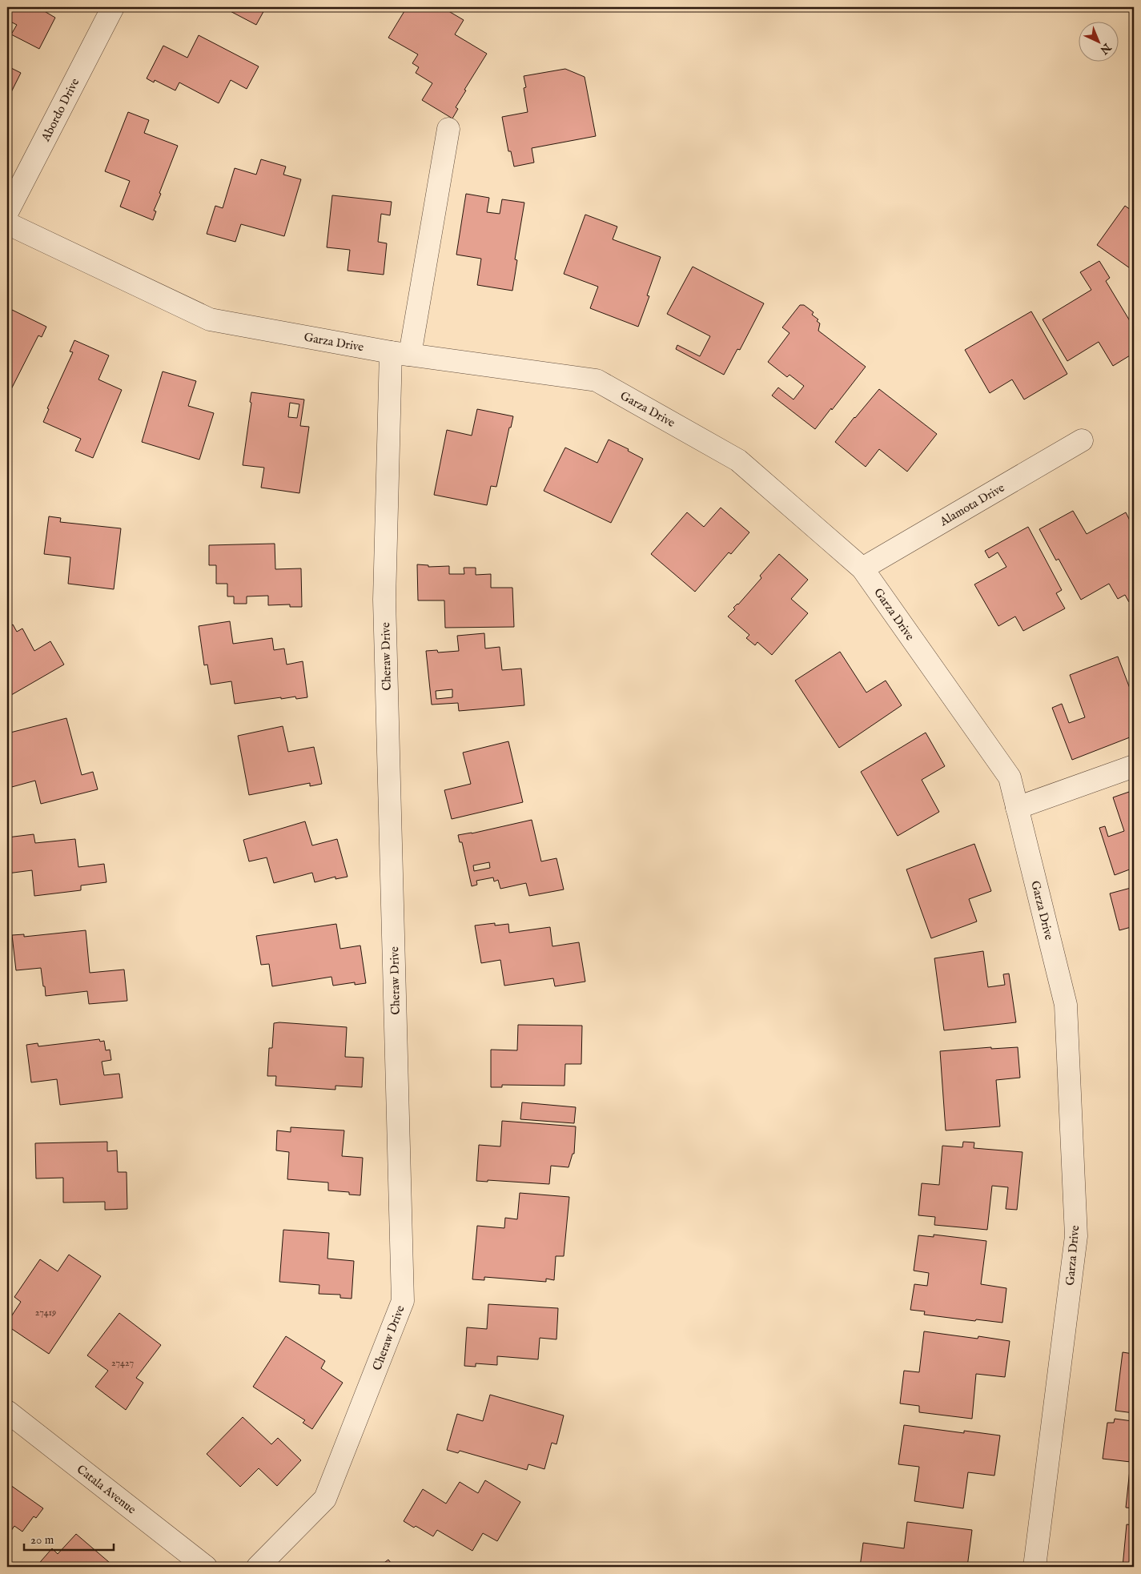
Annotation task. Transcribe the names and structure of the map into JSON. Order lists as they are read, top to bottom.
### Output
{
  "streets": {
    "street": [
      "Abordo Drive",
      "Garza Drive",
      "Alamota Drive",
      "Cheraw Drive",
      "Catala Avenue"
    ]
  },
  "crossings": [
    ["Garza Drive", "Alamota Drive"],
    ["Garza Drive", "Cheraw Drive"]
  ],
  "house_numbers": ["27419", "27427"],
  "scale_bar": "20 m",
  "north": "bottom right"
}
